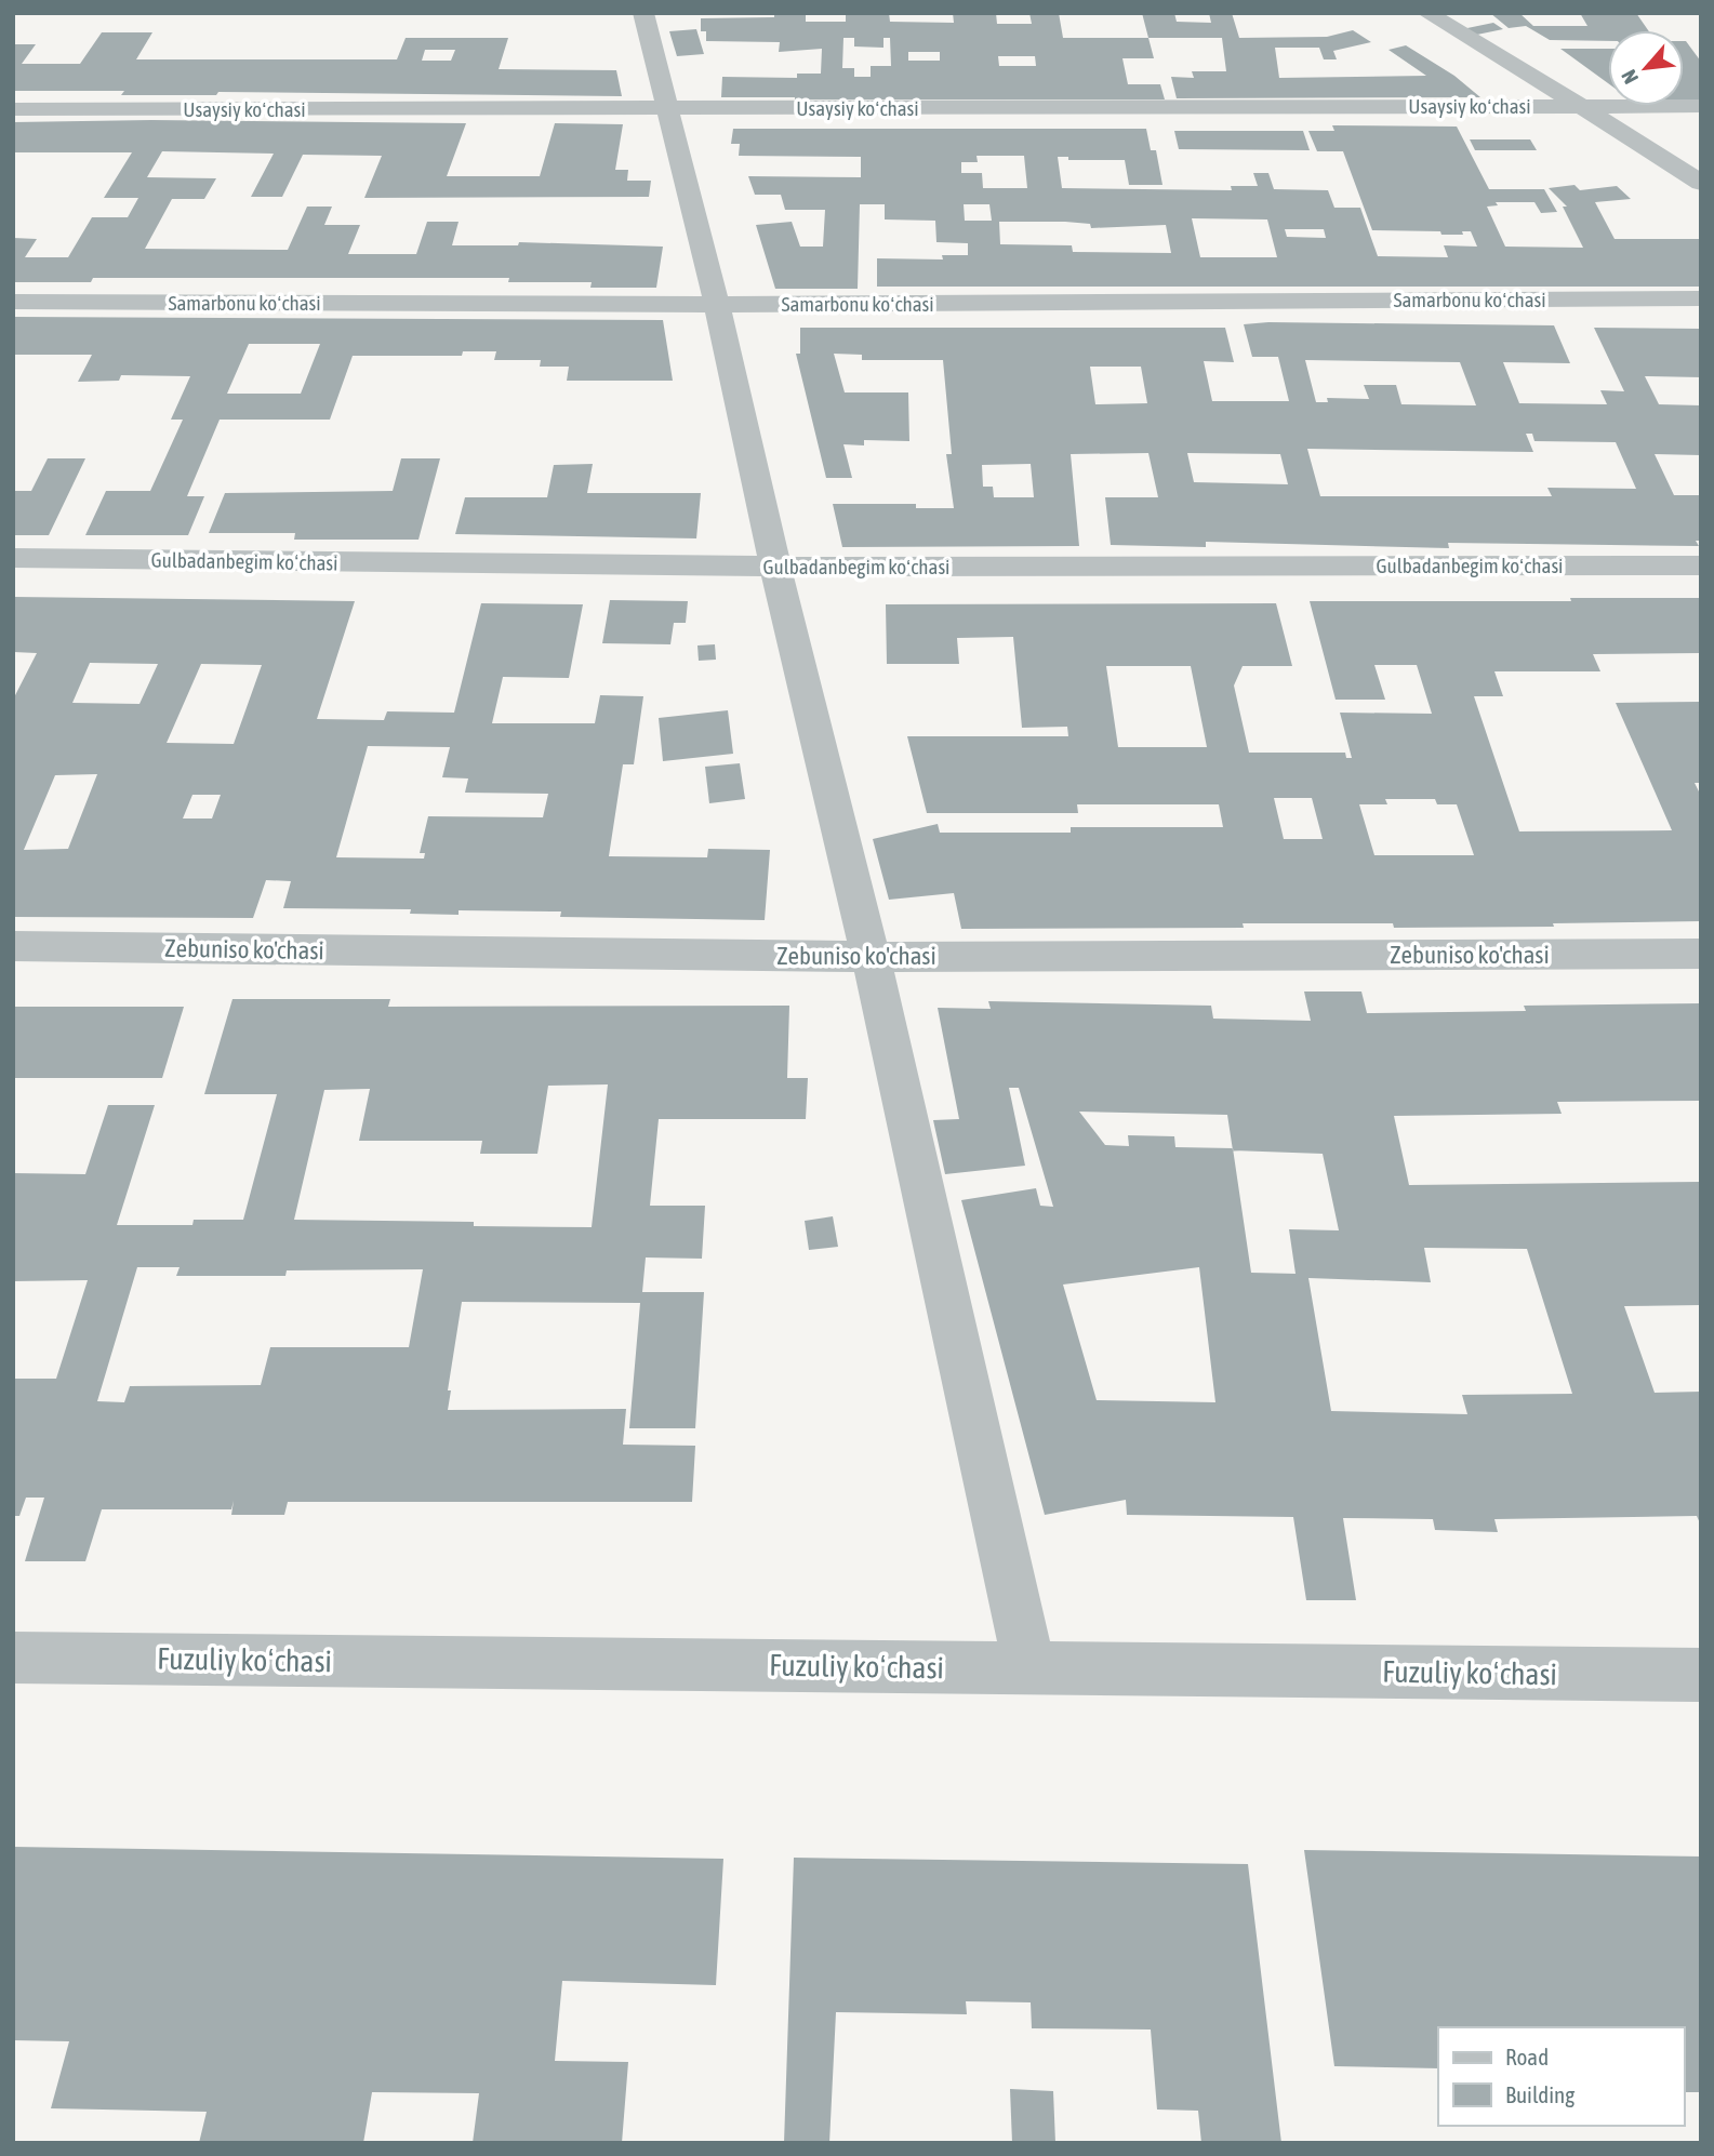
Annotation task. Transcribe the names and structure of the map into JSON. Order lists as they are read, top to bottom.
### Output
{
  "streets": {
    "street": [
      "Usaysiy koʻchasi",
      "Samarbonu koʻchasi",
      "Gulbadanbegim koʻchasi",
      "Zebuniso ko'chasi",
      "Fuzuliy koʻchasi"
    ]
  },
  "legend": ["Road", "Building"],
  "north": "bottom left"
}
